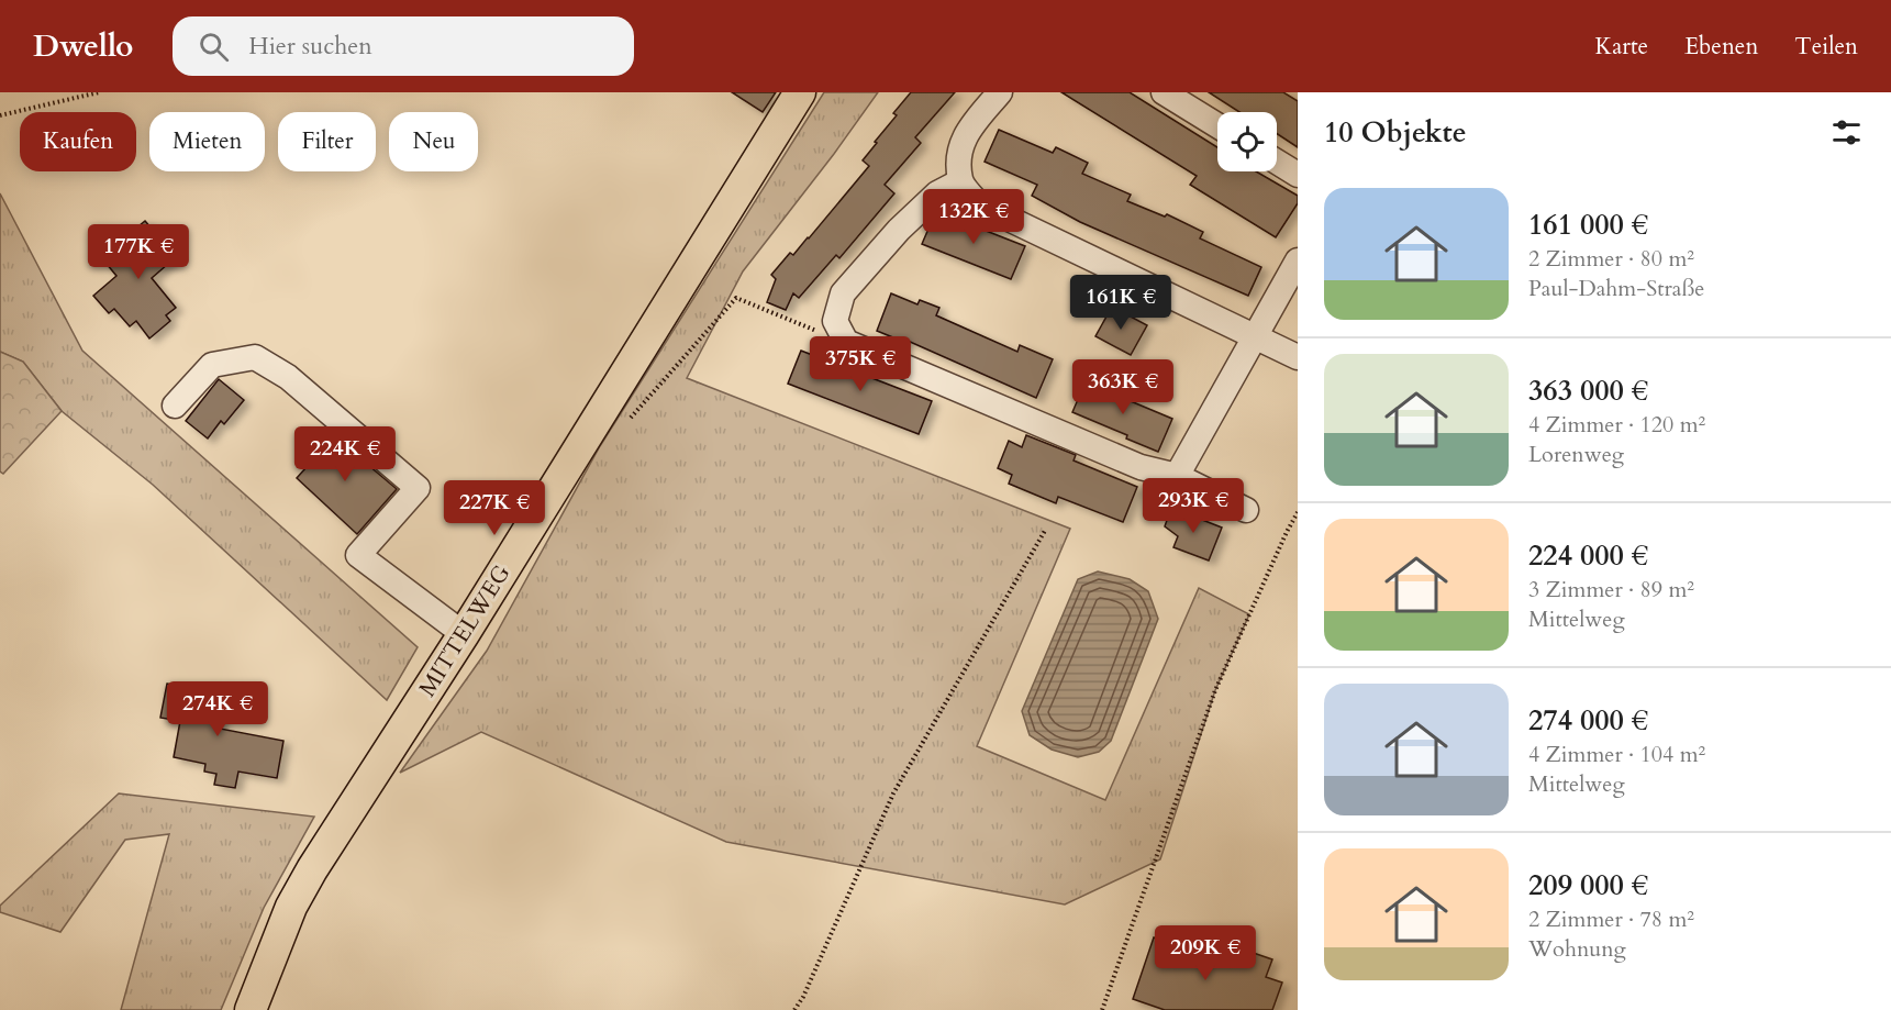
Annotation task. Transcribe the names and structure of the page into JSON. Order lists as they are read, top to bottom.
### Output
{
  "streets": {
    "main road": ["MITTELWEG"]
  },
  "page": {
    "header": "Dwello",
    "search": "Hier suchen",
    "nav": ["Karte", "Ebenen", "Teilen"],
    "heading": "10 Objekte",
    "chip": [
      "Kaufen",
      "Mieten",
      "Filter",
      "Neu"
    ],
    "list": [
      {
        "name": "161 000 €",
        "note": "2 Zimmer · 80 m² · Paul-Dahm-Straße"
      },
      {
        "name": "363 000 €",
        "note": "4 Zimmer · 120 m² · Lorenweg"
      },
      {
        "name": "224 000 €",
        "note": "3 Zimmer · 89 m² · Mittelweg"
      },
      {
        "name": "274 000 €",
        "note": "4 Zimmer · 104 m² · Mittelweg"
      },
      {
        "name": "209 000 €",
        "note": "2 Zimmer · 78 m² · Wohnung"
      }
    ],
    "price": [
      "132K €",
      "177K €",
      "161K €",
      "375K €",
      "363K €",
      "224K €",
      "293K €",
      "227K €",
      "274K €",
      "209K €"
    ]
  }
}
